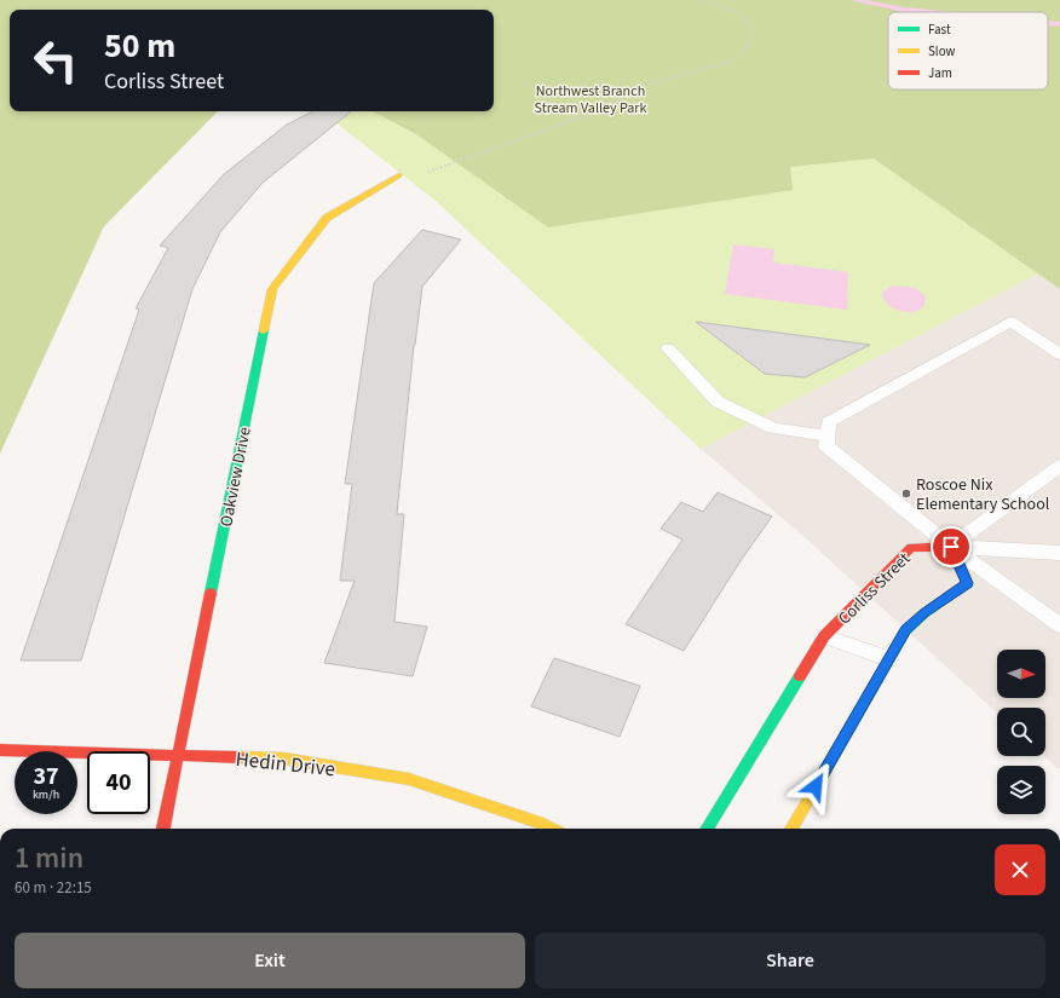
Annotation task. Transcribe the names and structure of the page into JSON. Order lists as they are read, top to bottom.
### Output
{
  "streets": {
    "street": ["Oakview Drive", "Corliss Street", "Hedin Drive"]
  },
  "crossings": [
    ["Oakview Drive", "Hedin Drive"]
  ],
  "parks": ["Northwest Branch Stream Valley Park"],
  "places": ["Roscoe Nix Elementary School"],
  "legend": ["Fast", "Slow", "Jam"],
  "north": "right",
  "page": {
    "turn": ["50 m", "Corliss Street"],
    "speed": "37 km/h",
    "limit": "40",
    "heading": ["1 min", "60 m · 22:15"],
    "buttons": ["Exit", "Share"]
  }
}
